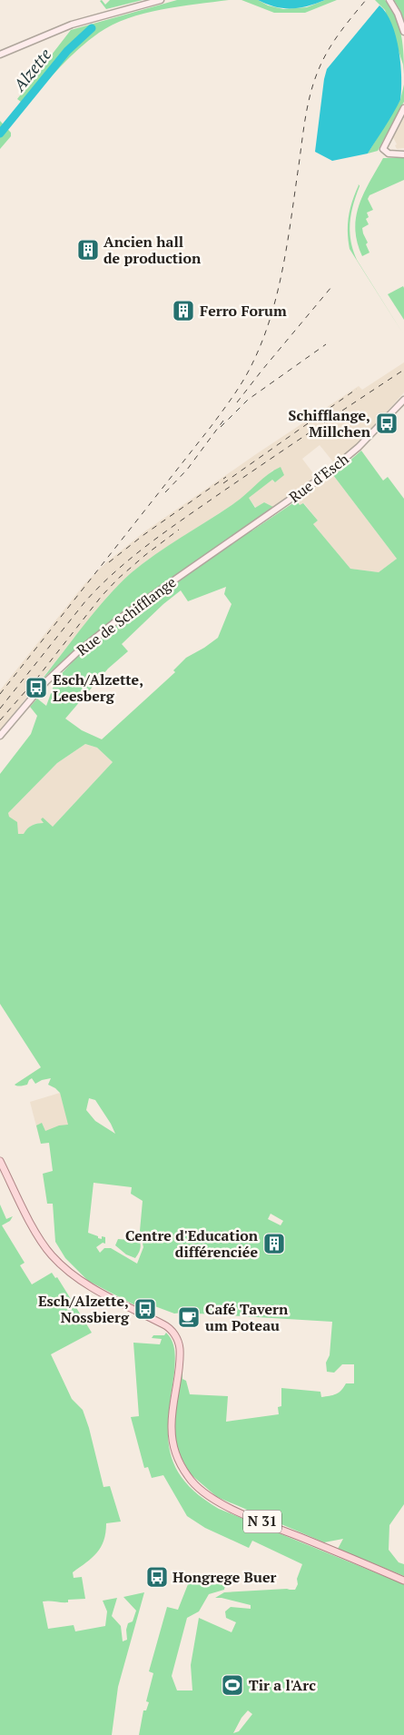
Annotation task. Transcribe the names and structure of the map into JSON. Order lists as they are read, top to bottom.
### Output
{
  "streets": {
    "main road": ["N 31"],
    "street": ["Rue d'Esch", "Rue de Schifflange"]
  },
  "crossings": [
    ["Rue d'Esch", "Rue de Schifflange"]
  ],
  "water": ["Alzette"],
  "places": {
    "building": ["Ancien hall de production", "Ferro Forum", "Centre d'Education différenciée"],
    "bus stop": [
      "Schifflange, Millchen",
      "Esch/Alzette, Leesberg",
      "Esch/Alzette, Nossbierg",
      "Hongrege Buer"
    ],
    "cafe": ["Café Tavern um Poteau"],
    "sports": ["Tir a l'Arc"]
  }
}
